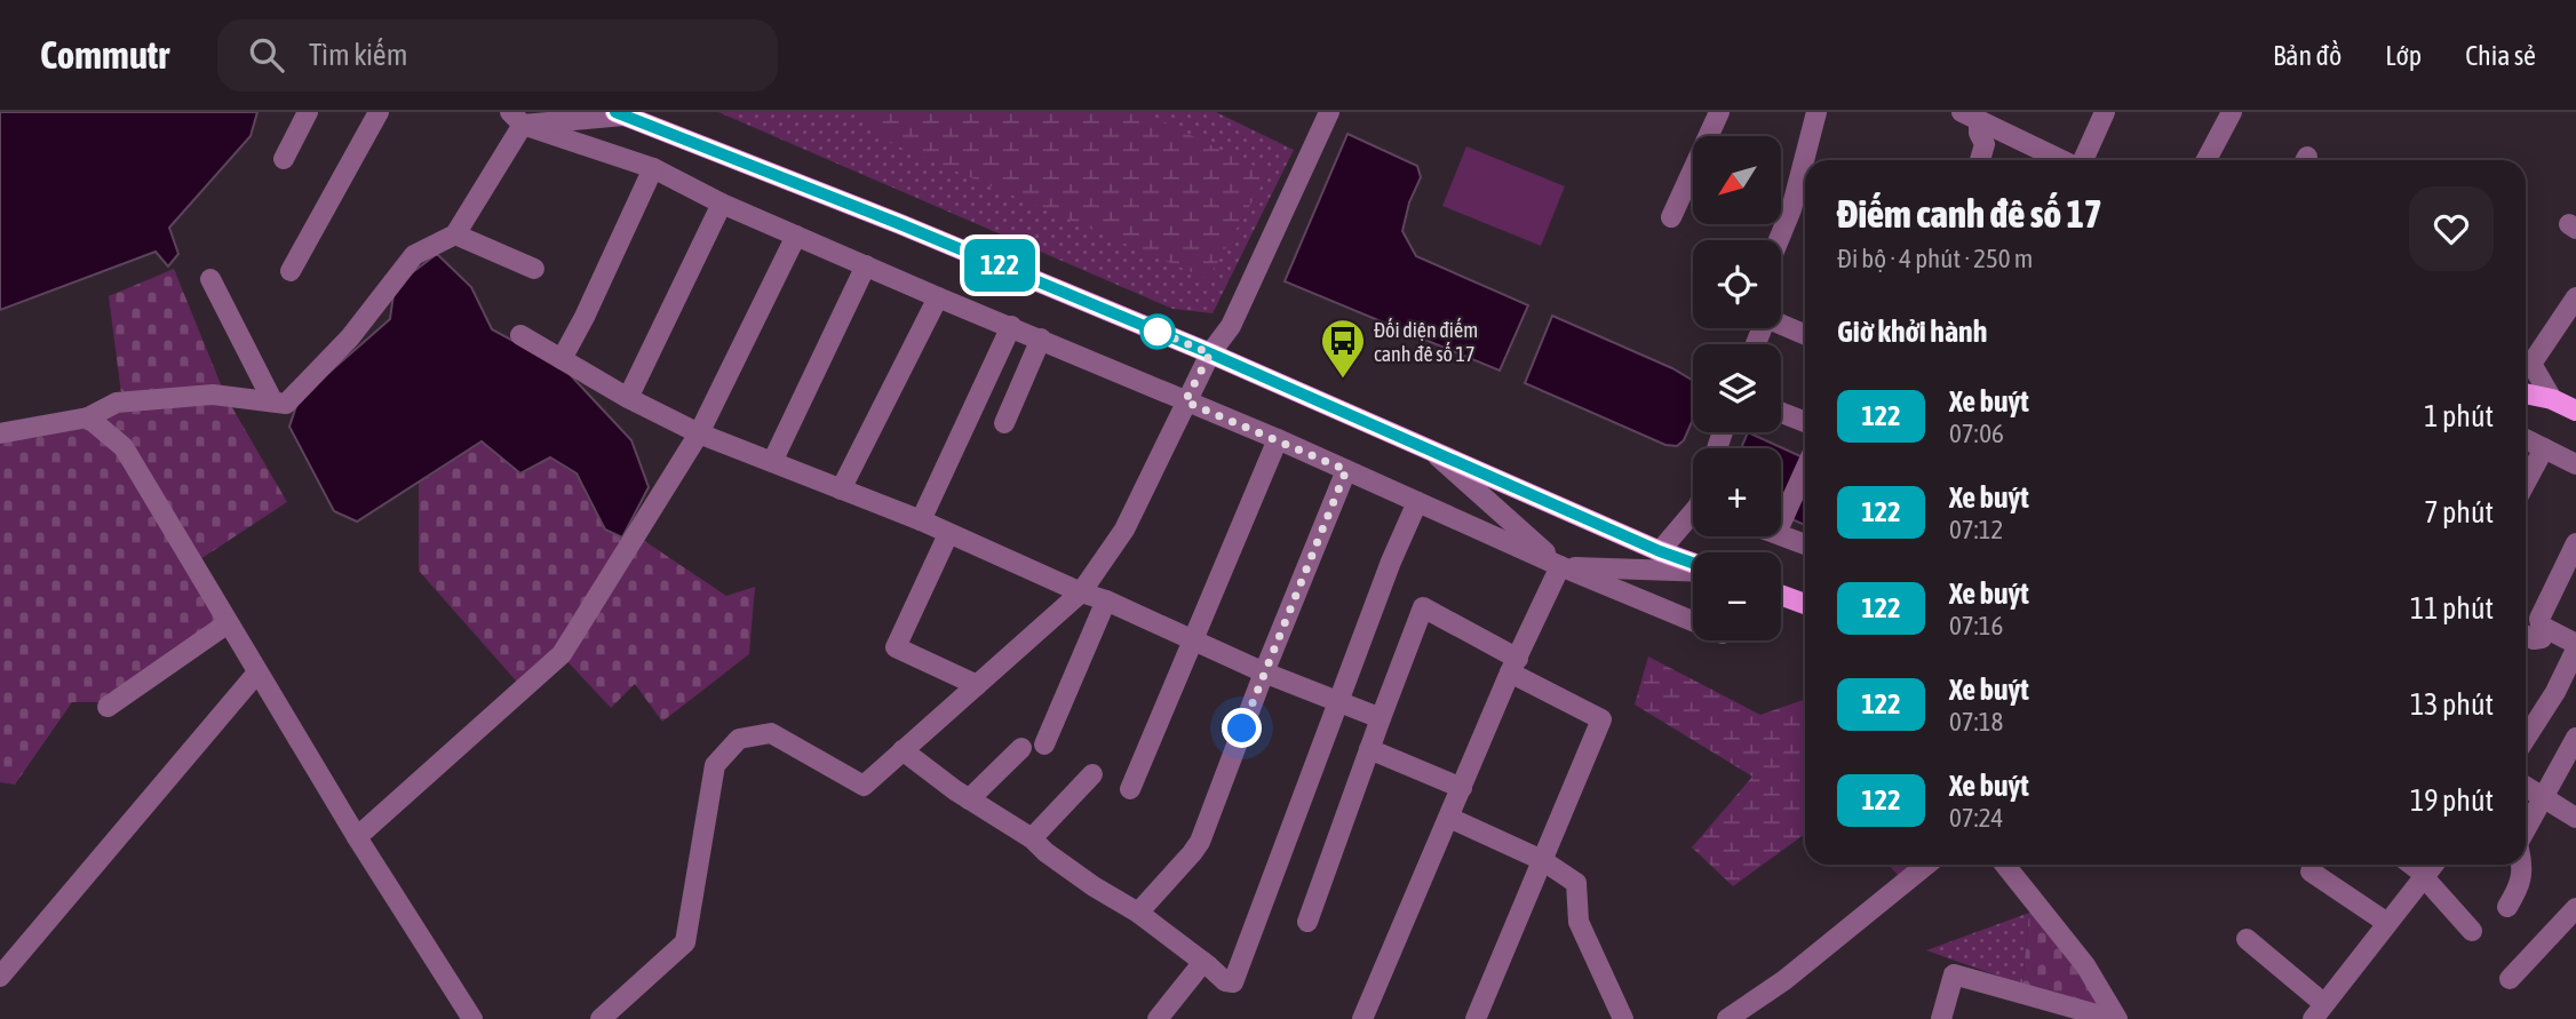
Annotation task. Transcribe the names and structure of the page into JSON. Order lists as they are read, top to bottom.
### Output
{
  "places": {
    "bus stop": ["Đối diện điếm canh đê số 17"]
  },
  "lines": ["bus line 122"],
  "north": "bottom left",
  "page": {
    "header": "Commutr",
    "search": "Tìm kiếm",
    "nav": ["Bản đồ", "Lớp", "Chia sẻ"],
    "on_map": "122",
    "map_buttons": ["+", "−"],
    "heading": [
      ["Điếm canh đê số 17", "Đi bộ · 4 phút · 250 m"],
      "Giờ khởi hành"
    ],
    "list": [
      {
        "mark": "122",
        "name": "Xe buýt",
        "note": "07:06",
        "value": "1 phút"
      },
      {
        "mark": "122",
        "name": "Xe buýt",
        "note": "07:12",
        "value": "7 phút"
      },
      {
        "mark": "122",
        "name": "Xe buýt",
        "note": "07:16",
        "value": "11 phút"
      },
      {
        "mark": "122",
        "name": "Xe buýt",
        "note": "07:18",
        "value": "13 phút"
      },
      {
        "mark": "122",
        "name": "Xe buýt",
        "note": "07:24",
        "value": "19 phút"
      }
    ]
  }
}
